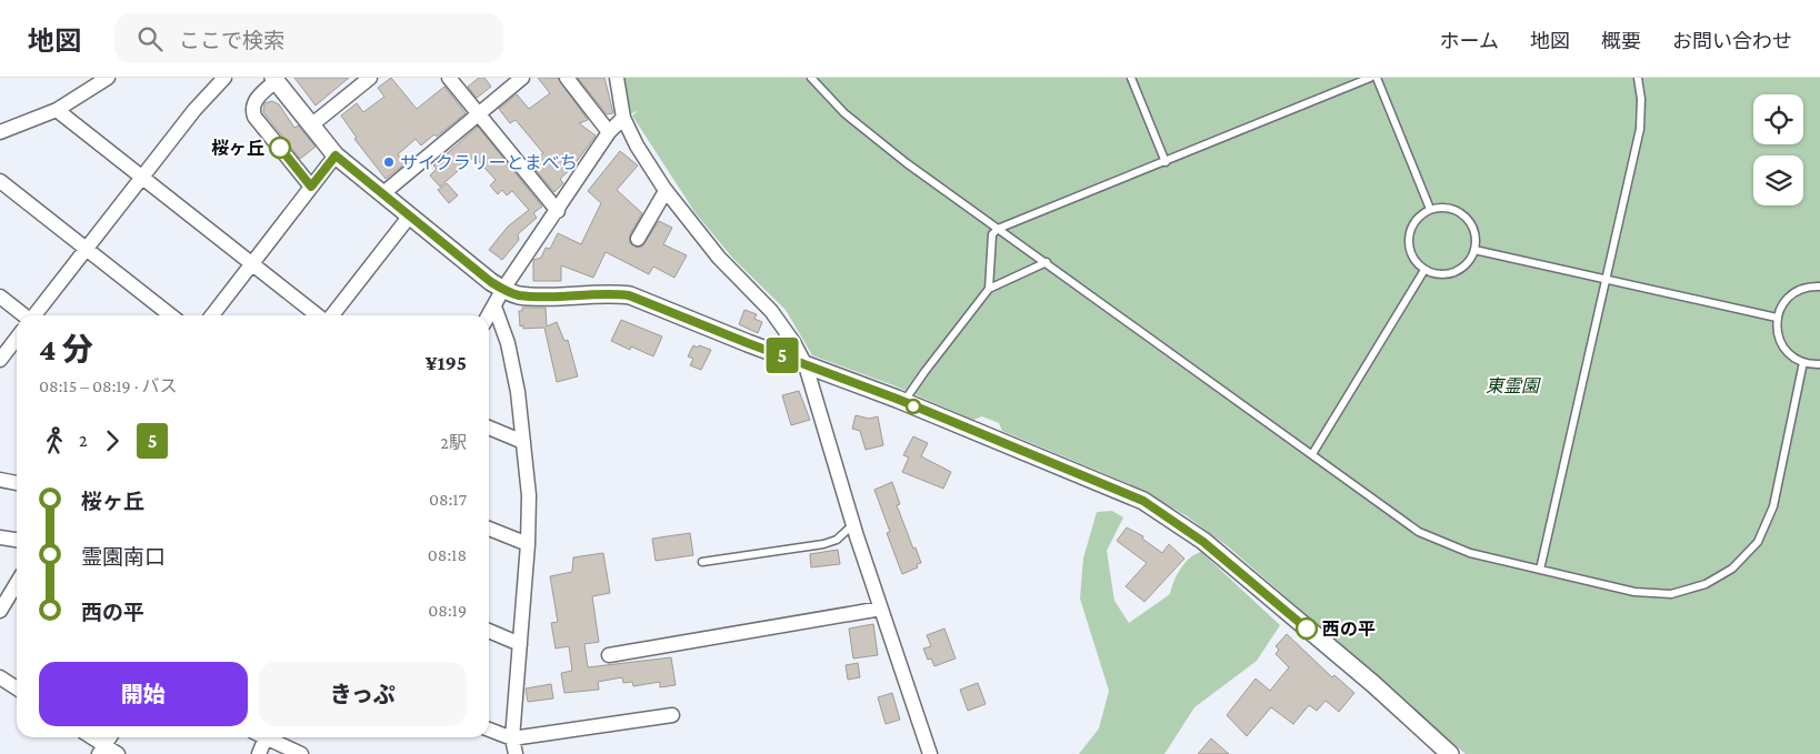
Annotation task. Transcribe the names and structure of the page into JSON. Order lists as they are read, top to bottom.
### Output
{
  "parks": ["東霊園"],
  "places": ["桜ヶ丘", "サイクラリーとまべち", "西の平"],
  "lines": ["bus line 5"],
  "page": {
    "header": "地図",
    "search": "ここで検索",
    "nav": [
      "ホーム",
      "地図",
      "概要",
      "お問い合わせ"
    ],
    "on_map": "5",
    "heading": ["4 分", "08:15 – 08:19 · バス", "¥195"],
    "legs": ["2", "5", "2駅"],
    "list": [
      {
        "name": "桜ヶ丘",
        "value": "08:17"
      },
      {
        "name": "霊園南口",
        "value": "08:18"
      },
      {
        "name": "西の平",
        "value": "08:19"
      }
    ],
    "buttons": ["開始", "きっぷ"]
  }
}
